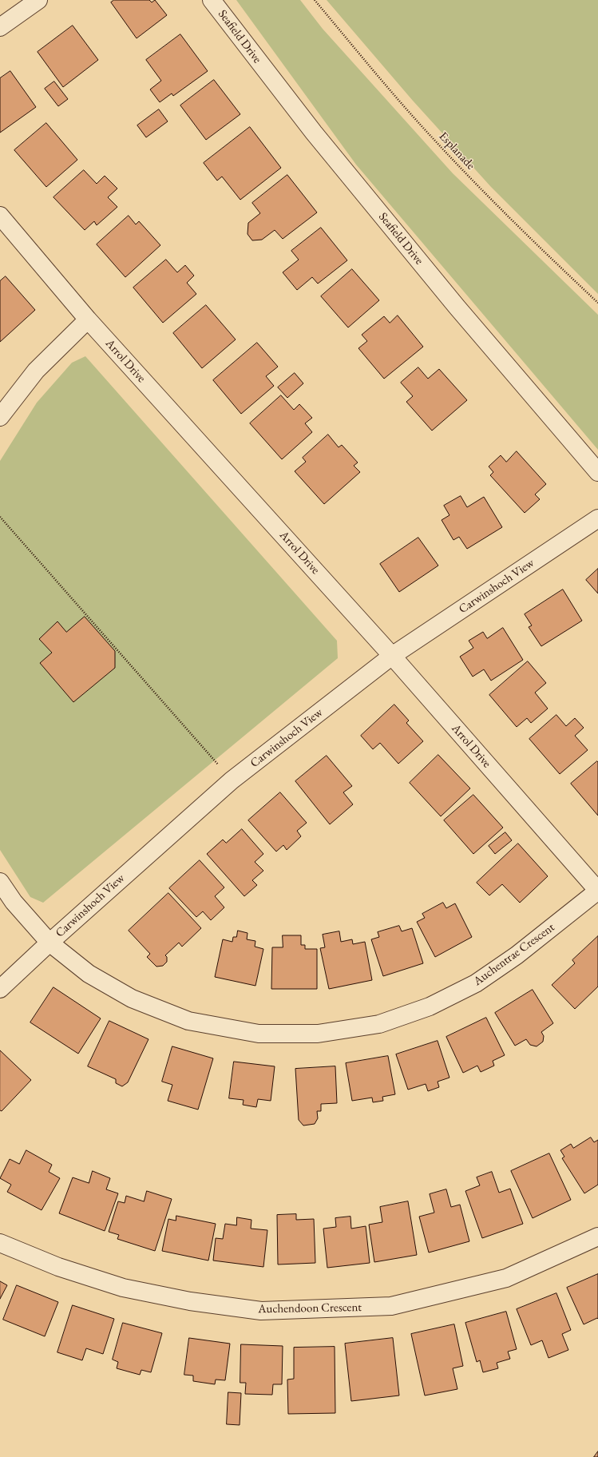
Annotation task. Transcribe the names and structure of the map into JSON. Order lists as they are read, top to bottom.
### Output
{
  "streets": {
    "street": [
      "Seafield Drive",
      "Arrol Drive",
      "Carwinshoch View",
      "Auchentrae Crescent",
      "Auchendoon Crescent"
    ],
    "path": ["Esplanade"]
  },
  "crossings": [
    ["Arrol Drive", "Carwinshoch View"],
    ["Arrol Drive", "Auchentrae Crescent"],
    ["Carwinshoch View", "Auchentrae Crescent"]
  ]
}
